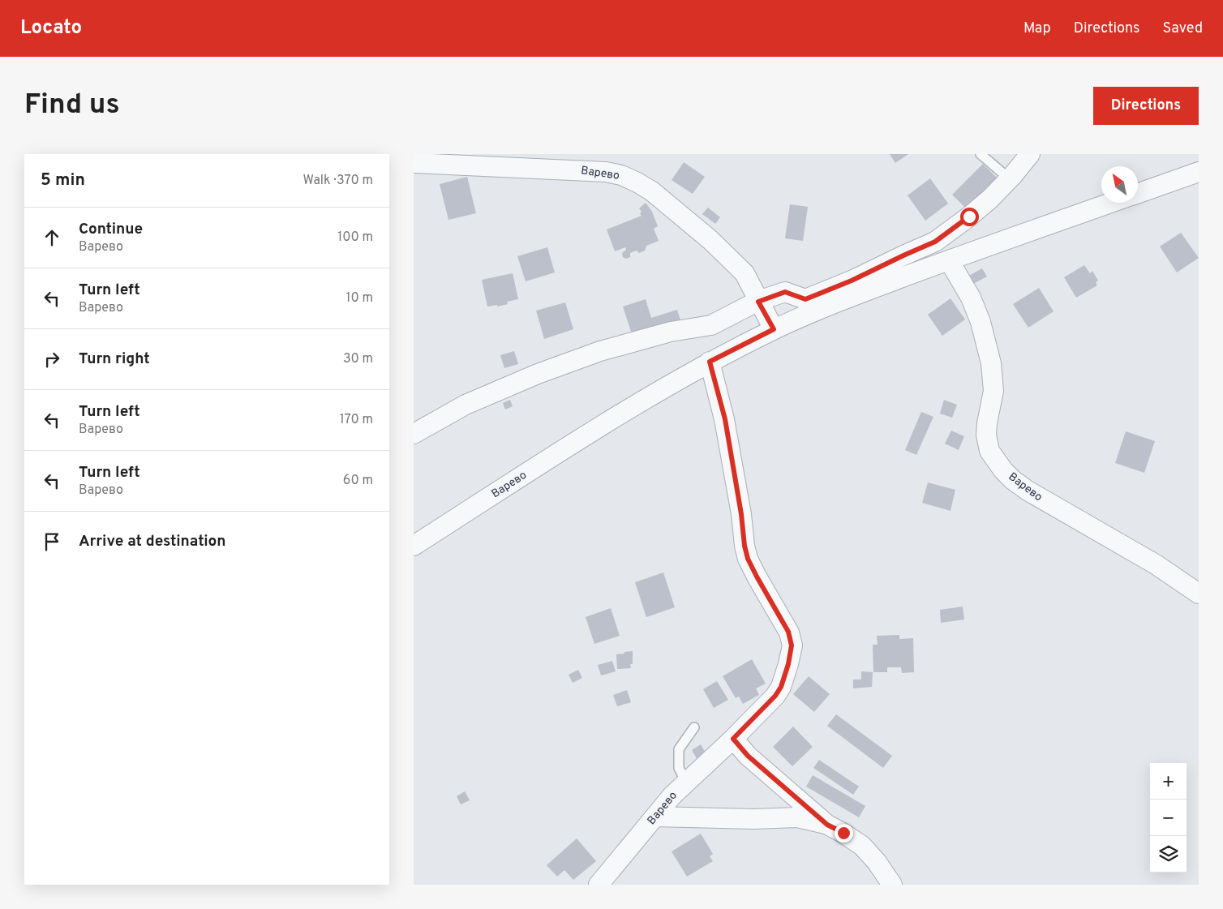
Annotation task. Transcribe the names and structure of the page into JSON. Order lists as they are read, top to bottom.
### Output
{
  "streets": {
    "street": ["Варево"]
  },
  "north": "top left",
  "page": {
    "header": "Locato",
    "nav": ["Map", "Directions", "Saved"],
    "buttons": "Directions",
    "title": "Find us",
    "heading": ["5 min", "Walk · 370 m"],
    "list": [
      ["Continue", "Варево", "100 m"],
      ["Turn left", "Варево", "10 m"],
      ["Turn right", "30 m"],
      ["Turn left", "Варево", "170 m"],
      ["Turn left", "Варево", "60 m"],
      "Arrive at destination"
    ],
    "map_buttons": ["+", "−"]
  }
}
